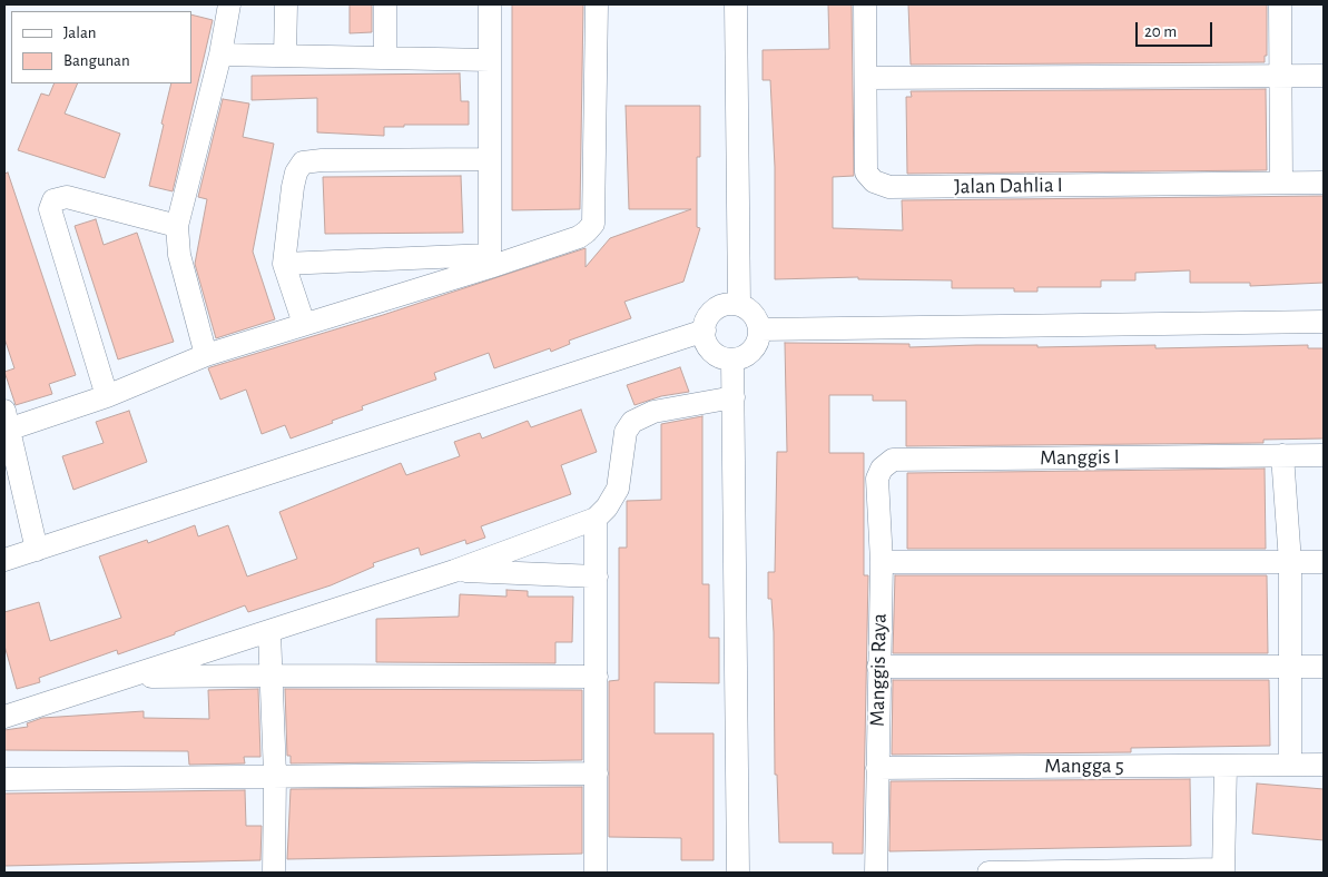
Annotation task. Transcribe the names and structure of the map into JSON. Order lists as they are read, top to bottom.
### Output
{
  "streets": {
    "street": [
      "Jalan Dahlia I",
      "Manggis I",
      "Manggis Raya",
      "Mangga 5"
    ]
  },
  "crossings": [
    ["Manggis I", "Manggis Raya"],
    ["Manggis Raya", "Mangga 5"]
  ],
  "legend": ["Jalan", "Bangunan"],
  "scale_bar": "20 m"
}
